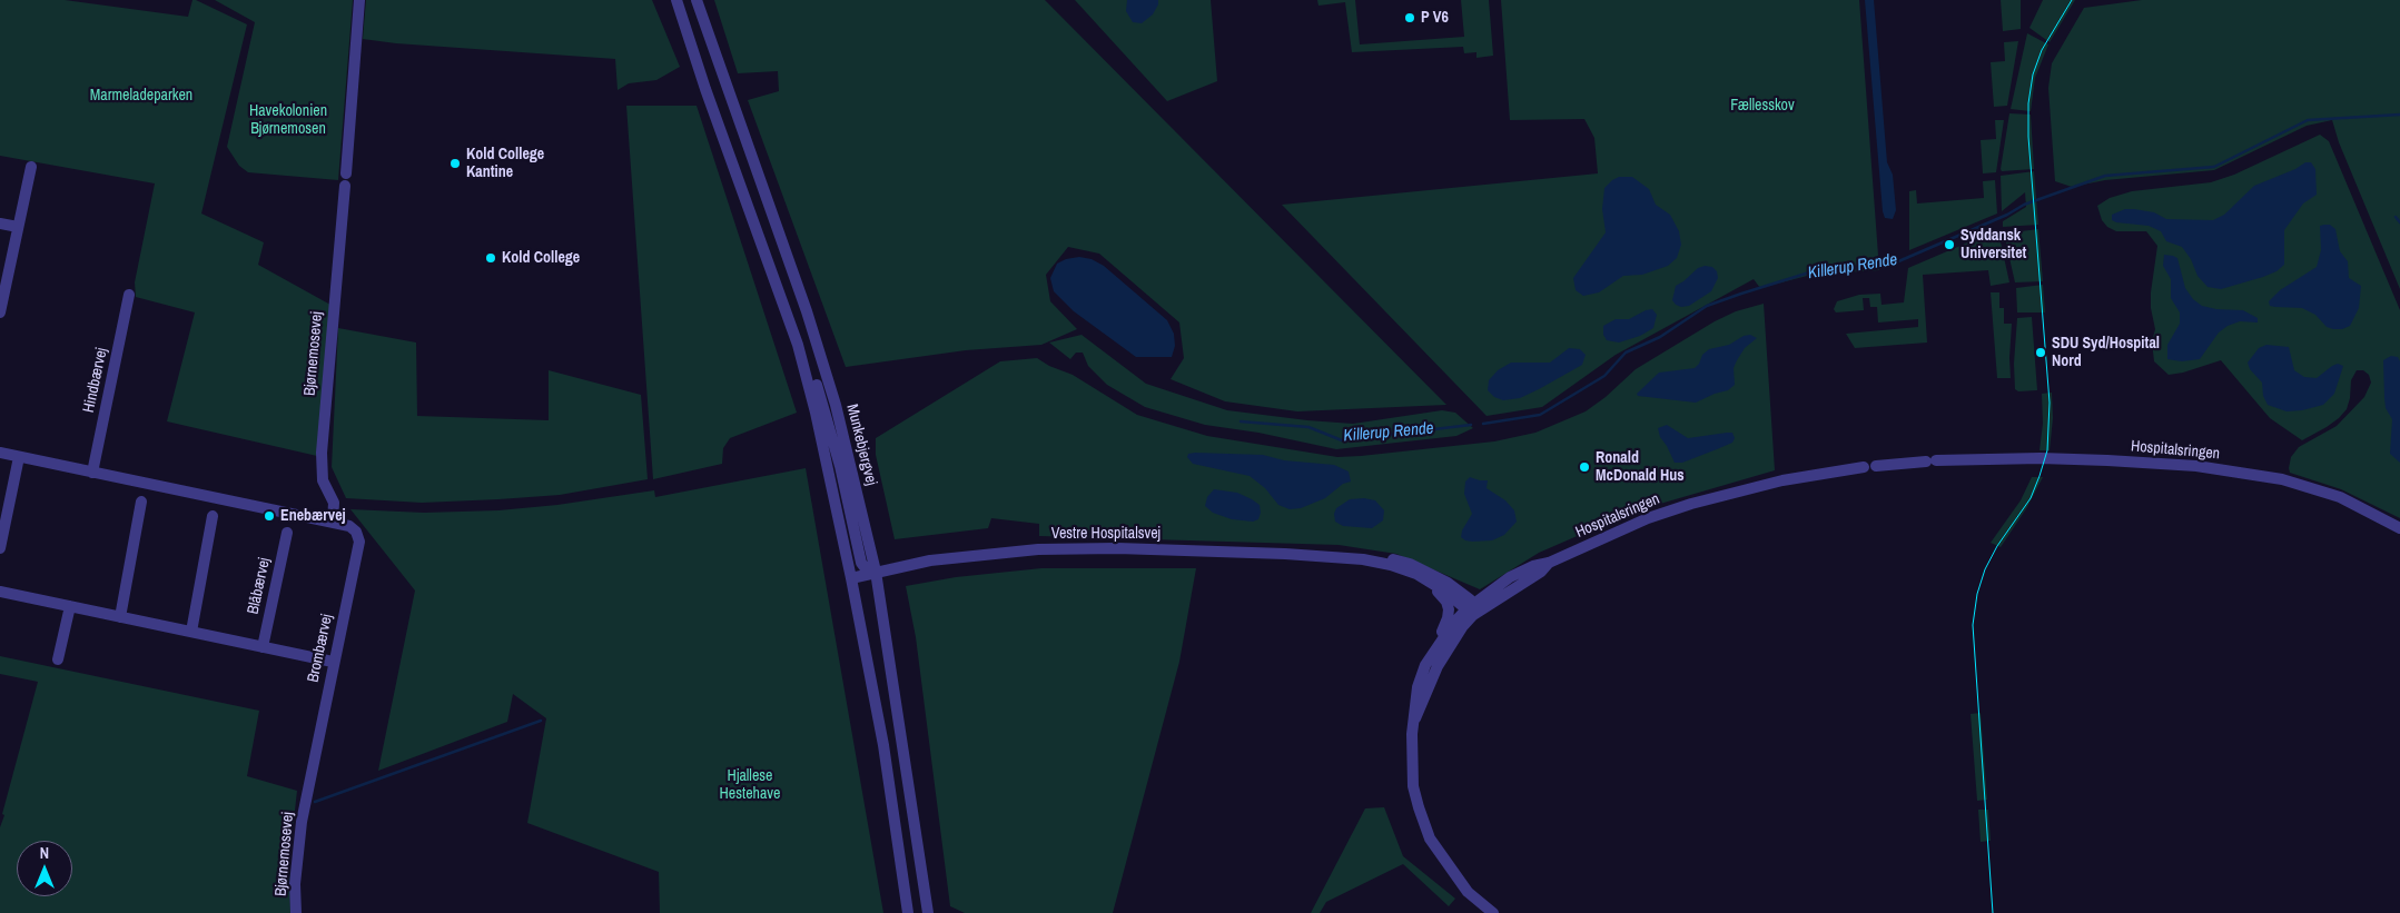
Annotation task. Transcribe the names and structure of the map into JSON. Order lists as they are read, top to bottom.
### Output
{
  "streets": {
    "street": [
      "Bjørnemosevej",
      "Hindbærvej",
      "Munkebjergvej",
      "Hospitalsringen",
      "Vestre Hospitalsvej",
      "Blåbærvej",
      "Brombærvej"
    ]
  },
  "crossings": [
    ["Bjørnemosevej", "Brombærvej"],
    ["Munkebjergvej", "Vestre Hospitalsvej"],
    ["Hospitalsringen", "Vestre Hospitalsvej"]
  ],
  "water": ["Killerup Rende"],
  "parks": [
    "Marmeladeparken",
    "Fællesskov",
    "Havekolonien Bjørnemosen",
    "Hjallese Hestehave"
  ],
  "places": [
    "P V6",
    "Kold College Kantine",
    "Syddansk Universitet",
    "Kold College",
    "SDU Syd/Hospital Nord",
    "Ronald McDonald Hus",
    "Enebærvej"
  ],
  "north": "top"
}
